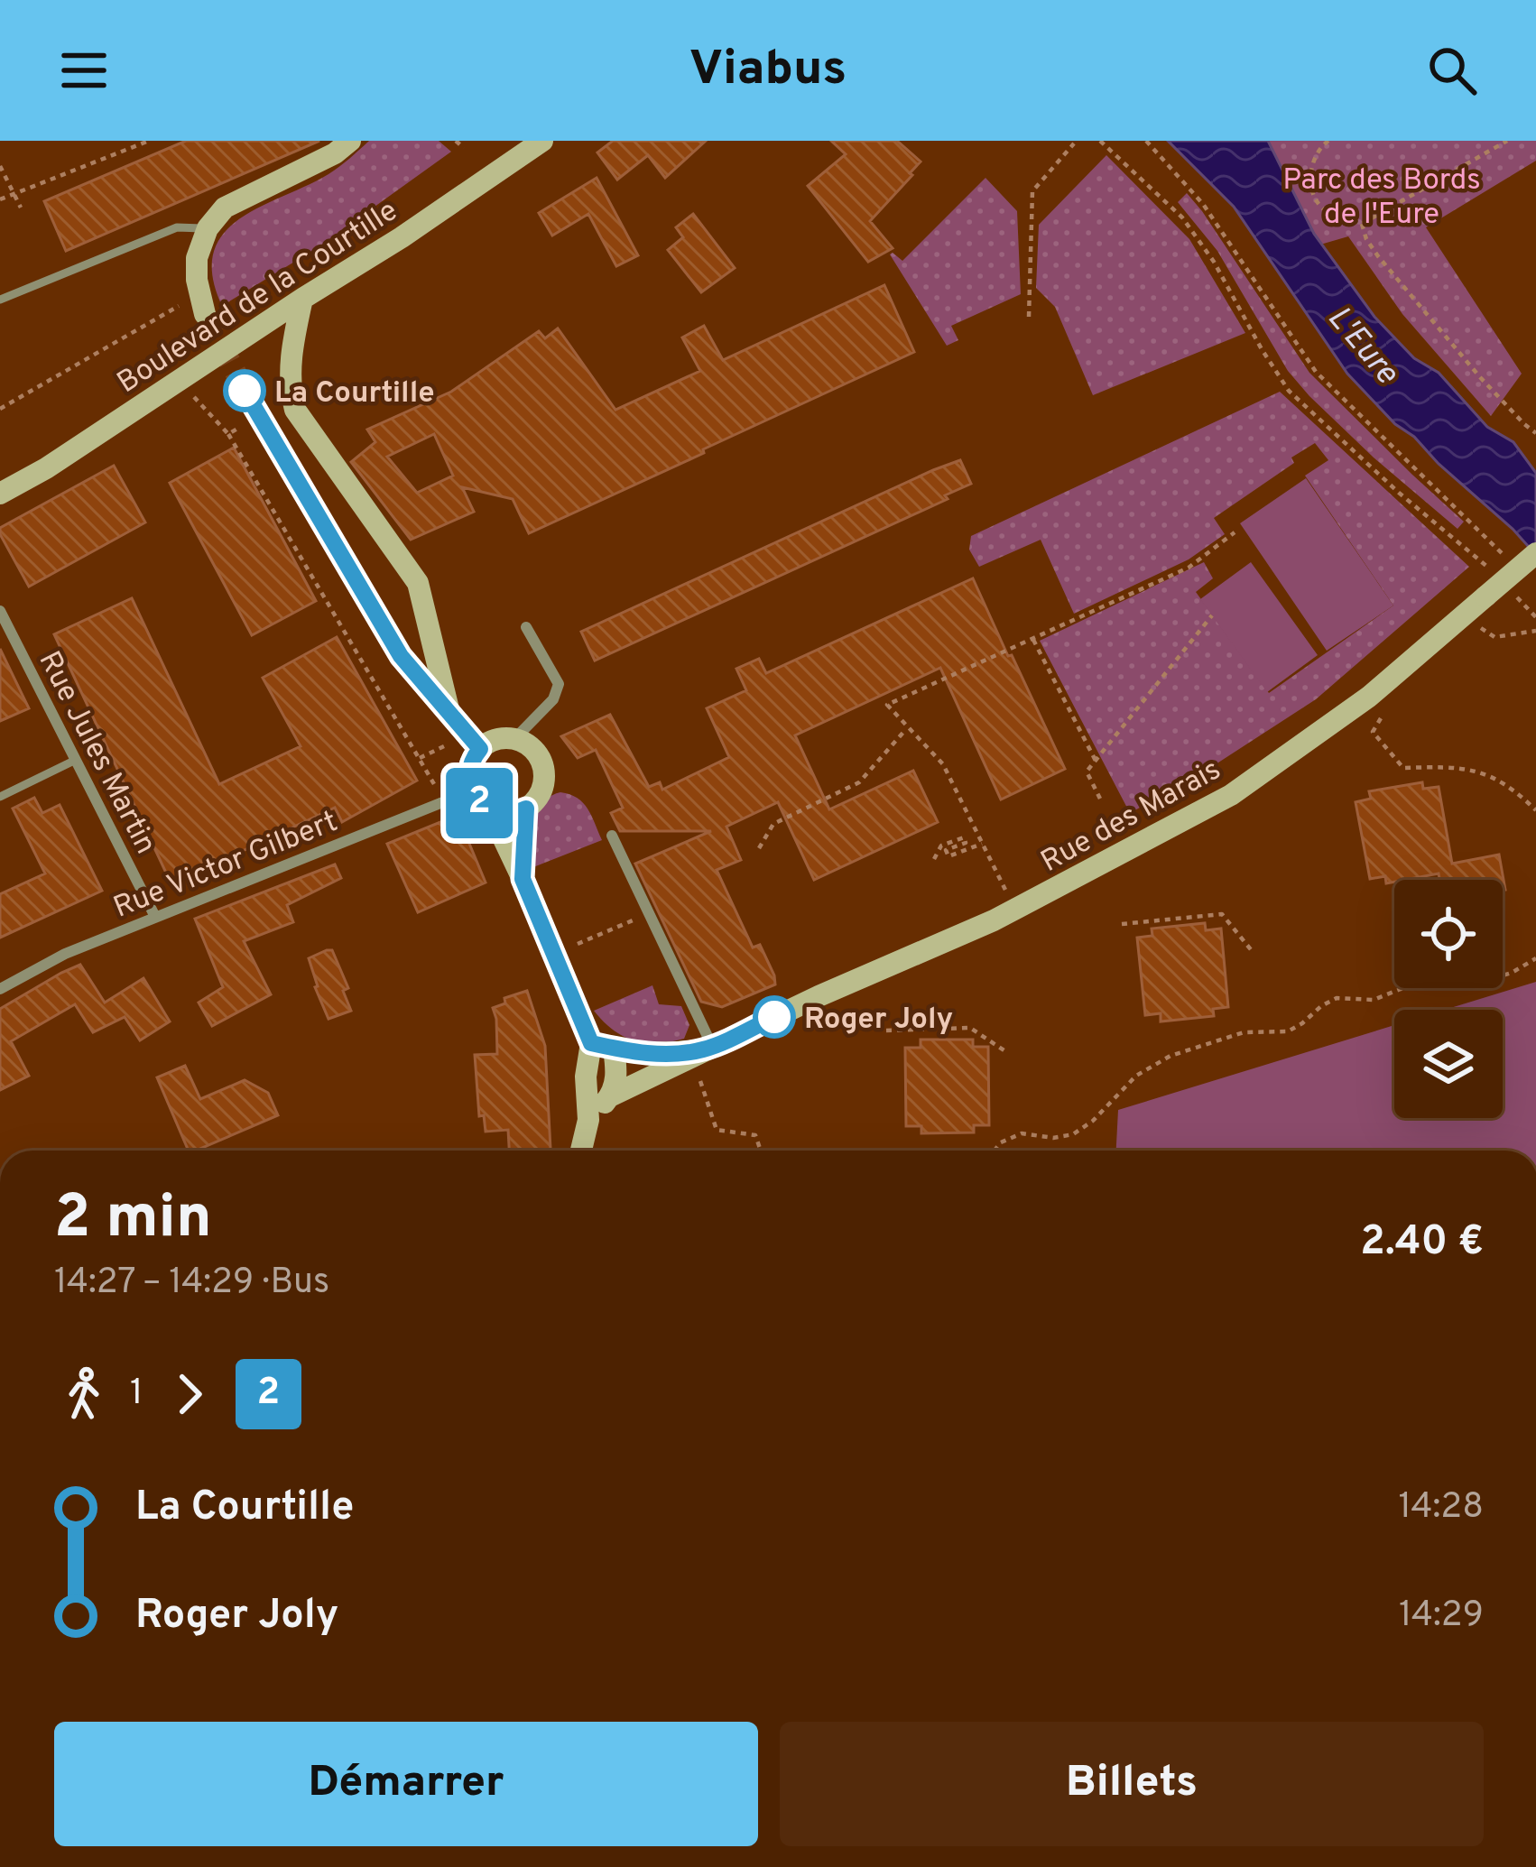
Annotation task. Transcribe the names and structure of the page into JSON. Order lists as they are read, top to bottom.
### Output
{
  "streets": {
    "main road": ["Boulevard de la Courtille", "Rue des Marais"],
    "street": ["Rue Jules Martin", "Rue Victor Gilbert"]
  },
  "crossings": [
    ["Rue Jules Martin", "Rue Victor Gilbert"]
  ],
  "water": ["L'Eure"],
  "parks": ["Parc des Bords de l'Eure"],
  "places": ["La Courtille", "Roger Joly"],
  "lines": ["bus line 2"],
  "page": {
    "header": "Viabus",
    "on_map": "2",
    "heading": ["2 min", "14:27 – 14:29 · Bus", "2.40 €"],
    "legs": ["1", "2"],
    "list": [
      {
        "name": "La Courtille",
        "value": "14:28"
      },
      {
        "name": "Roger Joly",
        "value": "14:29"
      }
    ],
    "buttons": ["Démarrer", "Billets"]
  }
}
